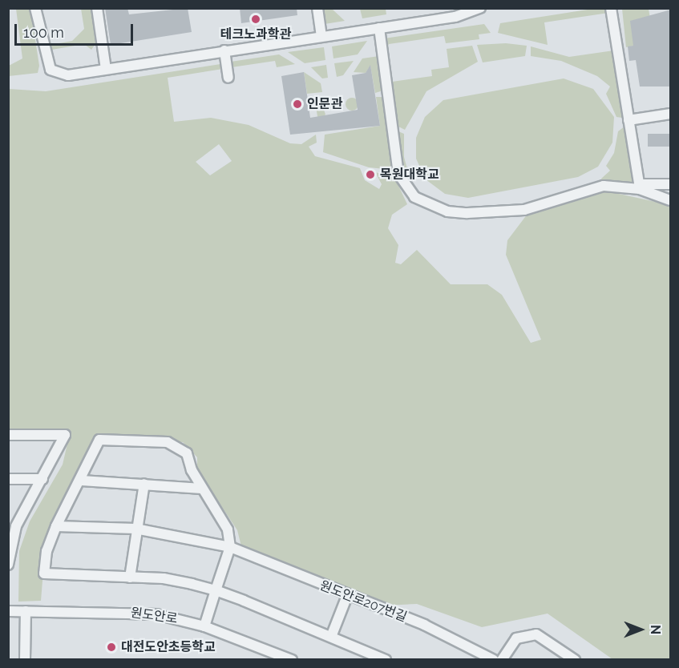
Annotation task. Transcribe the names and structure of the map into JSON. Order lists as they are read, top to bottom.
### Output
{
  "streets": {
    "street": ["원도안로207번길", "원도안로"]
  },
  "places": [
    "테크노과학관",
    "인문관",
    "목원대학교",
    "대전도안초등학교"
  ],
  "scale_bar": "100 m",
  "north": "right"
}
